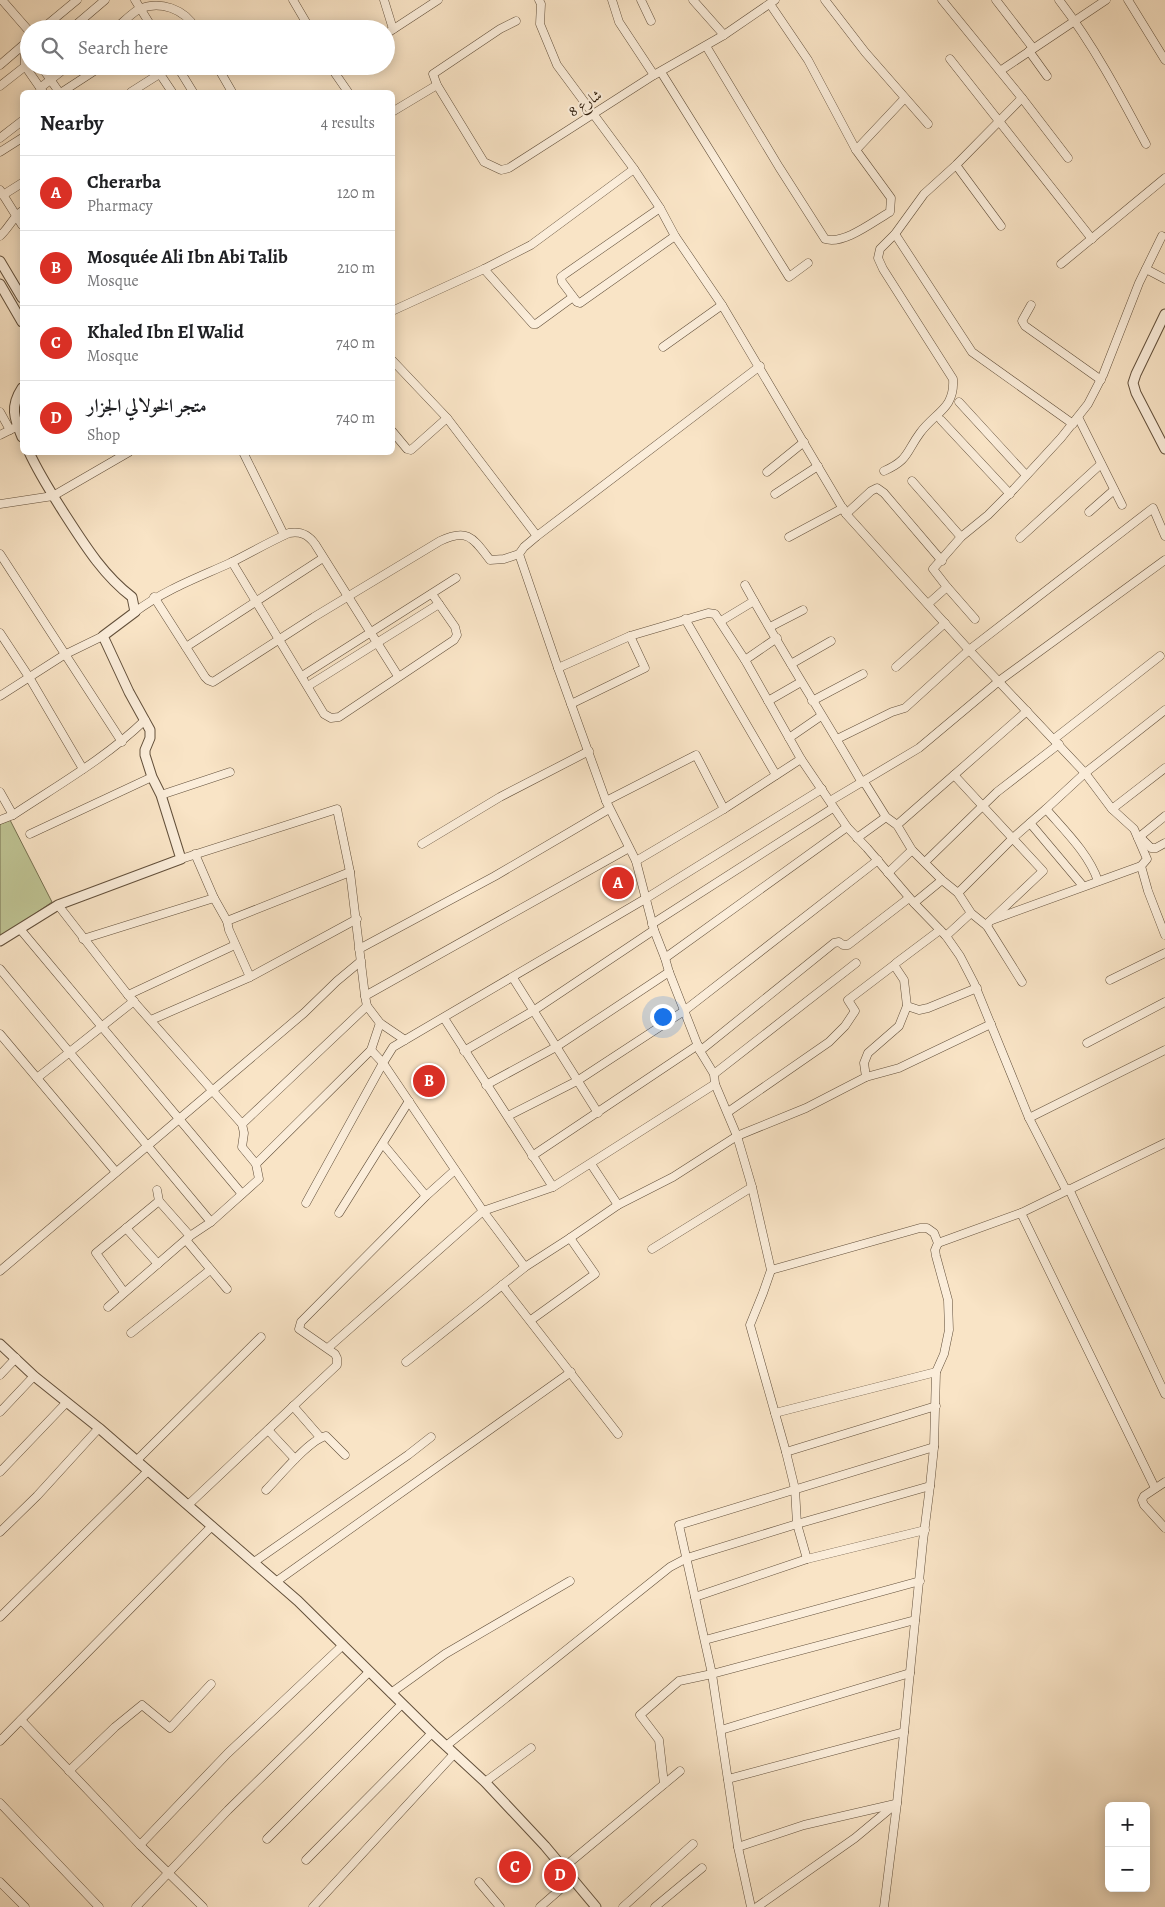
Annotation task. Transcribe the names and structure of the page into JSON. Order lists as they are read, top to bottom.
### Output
{
  "streets": {
    "street": ["شارع 8"]
  },
  "page": {
    "search": "Search here",
    "heading": ["Nearby", "4 results"],
    "list": [
      {
        "mark": "A",
        "name": "Cherarba",
        "note": "Pharmacy",
        "value": "120 m"
      },
      {
        "mark": "B",
        "name": "Mosquée Ali Ibn Abi Talib",
        "note": "Mosque",
        "value": "210 m"
      },
      {
        "mark": "C",
        "name": "Khaled Ibn El Walid",
        "note": "Mosque",
        "value": "740 m"
      },
      {
        "mark": "D",
        "name": "متجر الخولالي الجزار",
        "note": "Shop",
        "value": "740 m"
      }
    ],
    "pins": [
      "A",
      "B",
      "C",
      "D"
    ],
    "map_buttons": ["+", "−"]
  }
}
